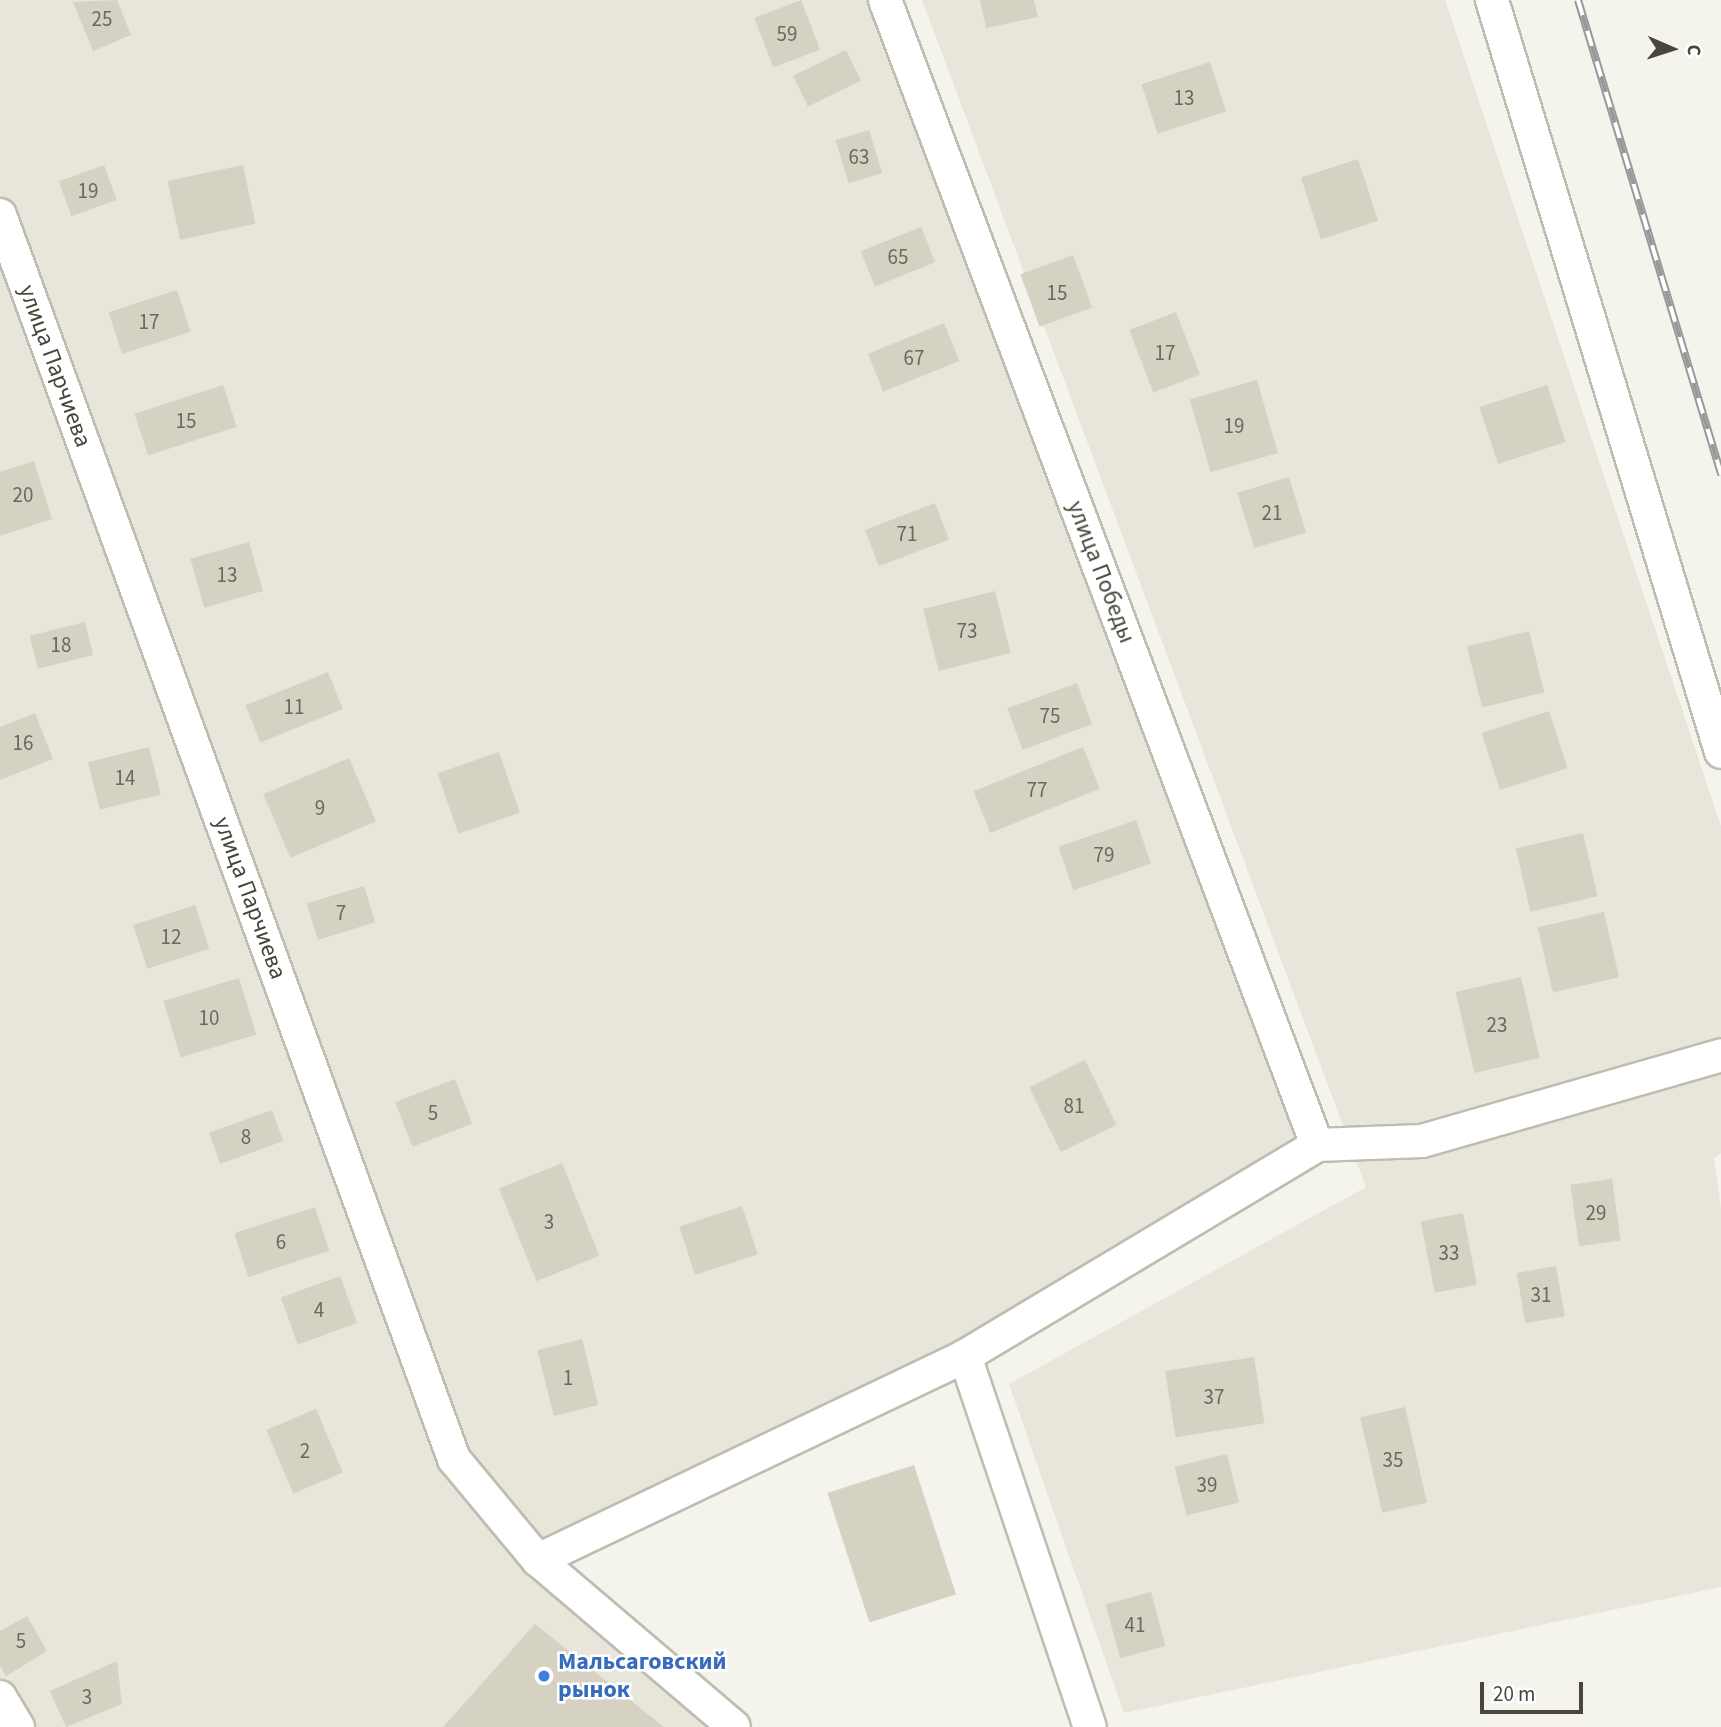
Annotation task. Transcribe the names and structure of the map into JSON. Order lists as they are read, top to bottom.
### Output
{
  "streets": {
    "street": ["улица Парчиева", "улица Победы"]
  },
  "places": ["Мальсаговский рынок"],
  "house_numbers": [
    "25",
    "59",
    "13",
    "63",
    "19",
    "65",
    "15",
    "17",
    "17",
    "67",
    "15",
    "19",
    "20",
    "21",
    "71",
    "13",
    "73",
    "18",
    "11",
    "75",
    "16",
    "14",
    "77",
    "9",
    "79",
    "7",
    "12",
    "10",
    "23",
    "81",
    "5",
    "8",
    "29",
    "3",
    "6",
    "33",
    "31",
    "4",
    "1",
    "37",
    "2",
    "35",
    "39",
    "41",
    "5",
    "3"
  ],
  "scale_bar": "20 m",
  "north": "right"
}
